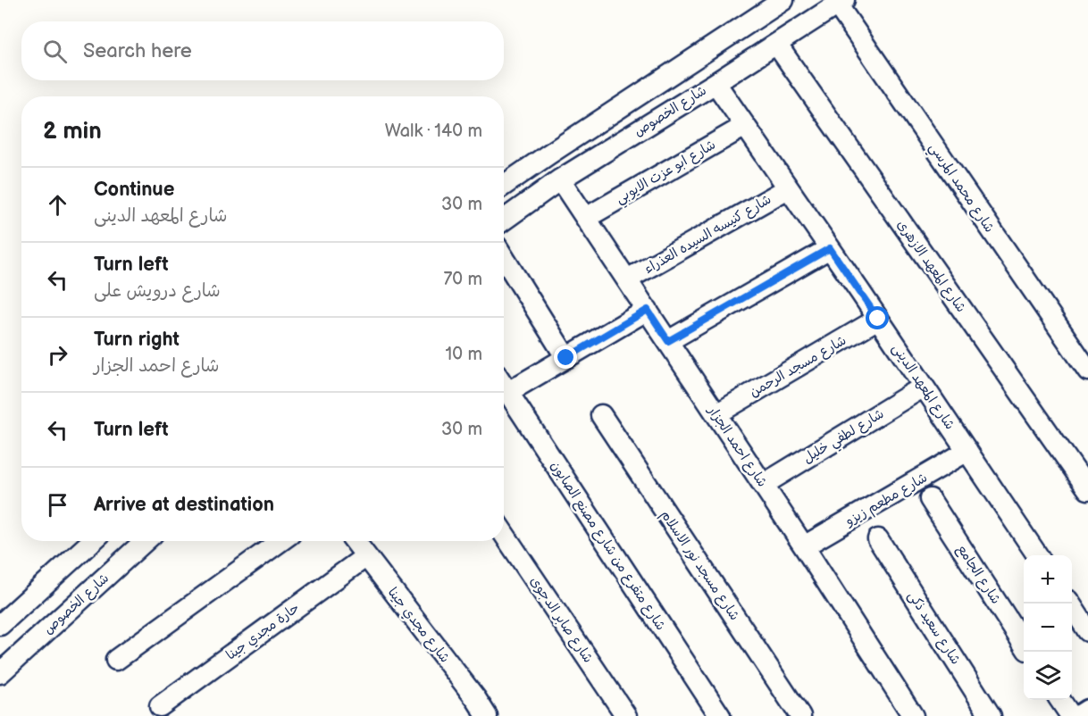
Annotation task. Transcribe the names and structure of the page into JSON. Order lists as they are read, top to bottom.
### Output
{
  "streets": {
    "street": [
      "شارع الخصوص",
      "شارع ابو عزت الايوبي",
      "شارع محمد المرسي",
      "شارع كنيسه السيده العذراء",
      "شارع المعهد الازهرى",
      "شارع مسجد الرحمن",
      "شارع المعهد الدينى",
      "شارع لطفي خليل",
      "شارع احمد الجزار",
      "شارع مطعم زيزو",
      "شارع متفرع من شارع مصنع الصابون",
      "شارع مسجد نور الاسلام",
      "شارع الجامع",
      "شارع صابر الدجوى",
      "شارع مجدي جينا",
      "شارع سعيد ذكى",
      "حارة مجدي جينا"
    ]
  },
  "crossings": [
    ["شارع الخصوص", "شارع محمد المرسي"],
    ["شارع الخصوص", "شارع المعهد الازهرى"],
    ["شارع الخصوص", "شارع المعهد الدينى"],
    ["شارع الخصوص", "شارع احمد الجزار"],
    ["شارع ابو عزت الايوبي", "شارع المعهد الدينى"],
    ["شارع ابو عزت الايوبي", "شارع احمد الجزار"],
    ["شارع كنيسه السيده العذراء", "شارع المعهد الدينى"],
    ["شارع كنيسه السيده العذراء", "شارع احمد الجزار"],
    ["شارع مسجد الرحمن", "شارع المعهد الدينى"],
    ["شارع مسجد الرحمن", "شارع احمد الجزار"],
    ["شارع المعهد الدينى", "شارع لطفي خليل"],
    ["شارع المعهد الدينى", "شارع مطعم زيزو"],
    ["شارع لطفي خليل", "شارع احمد الجزار"],
    ["شارع احمد الجزار", "شارع مطعم زيزو"],
    ["شارع مجدي جينا", "حارة مجدي جينا"]
  ],
  "page": {
    "search": "Search here",
    "heading": ["2 min", "Walk · 140 m"],
    "list": [
      ["Continue", "شارع المعهد الدينى", "30 m"],
      ["Turn left", "شارع درويش على", "70 m"],
      ["Turn right", "شارع احمد الجزار", "10 m"],
      ["Turn left", "30 m"],
      "Arrive at destination"
    ],
    "map_buttons": ["+", "−"]
  }
}
